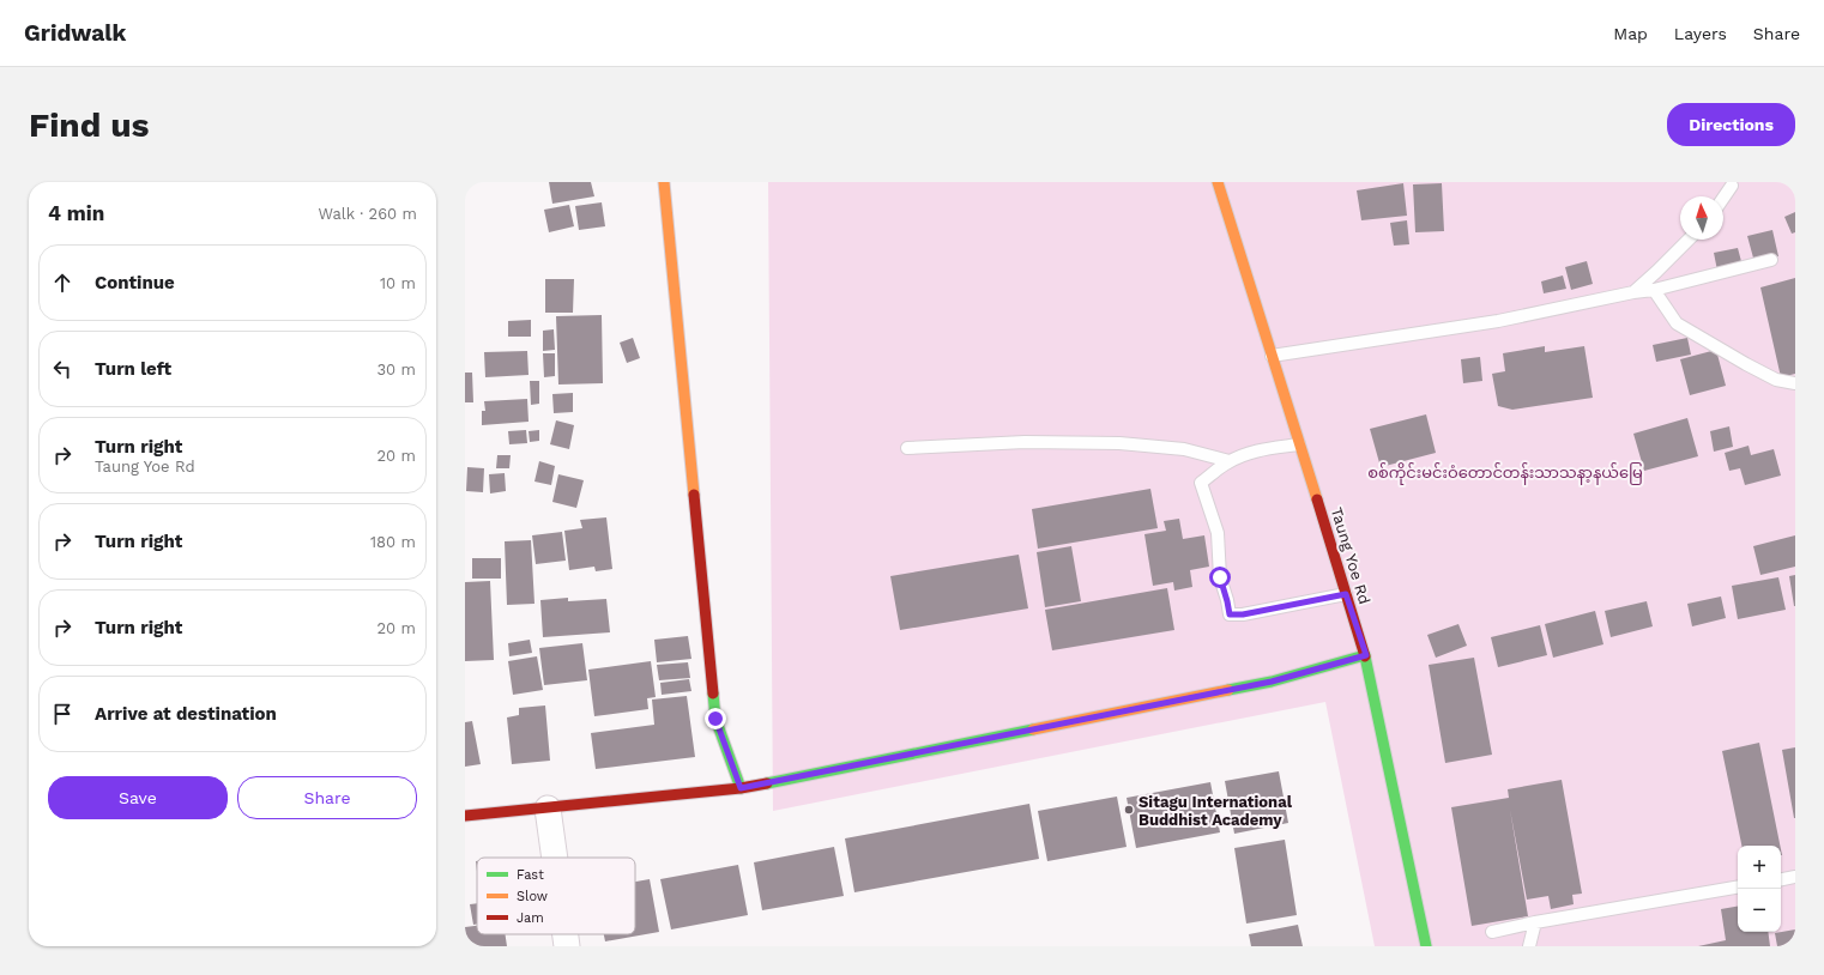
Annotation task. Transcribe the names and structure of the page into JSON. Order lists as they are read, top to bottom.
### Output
{
  "streets": {
    "street": ["Taung Yoe Rd"]
  },
  "parks": ["စစ်ကိုင်းမင်းဝံတောင်တန်းသာသနာ့နယ်မြေ"],
  "places": ["Sitagu International Buddhist Academy"],
  "legend": ["Fast", "Slow", "Jam"],
  "north": "top",
  "page": {
    "header": "Gridwalk",
    "nav": ["Map", "Layers", "Share"],
    "buttons": [
      "Directions",
      ["Save", "Share"]
    ],
    "title": "Find us",
    "heading": ["4 min", "Walk · 260 m"],
    "list": [
      ["Continue", "10 m"],
      ["Turn left", "30 m"],
      ["Turn right", "Taung Yoe Rd", "20 m"],
      ["Turn right", "180 m"],
      ["Turn right", "20 m"],
      "Arrive at destination"
    ],
    "map_buttons": ["+", "−"]
  }
}
